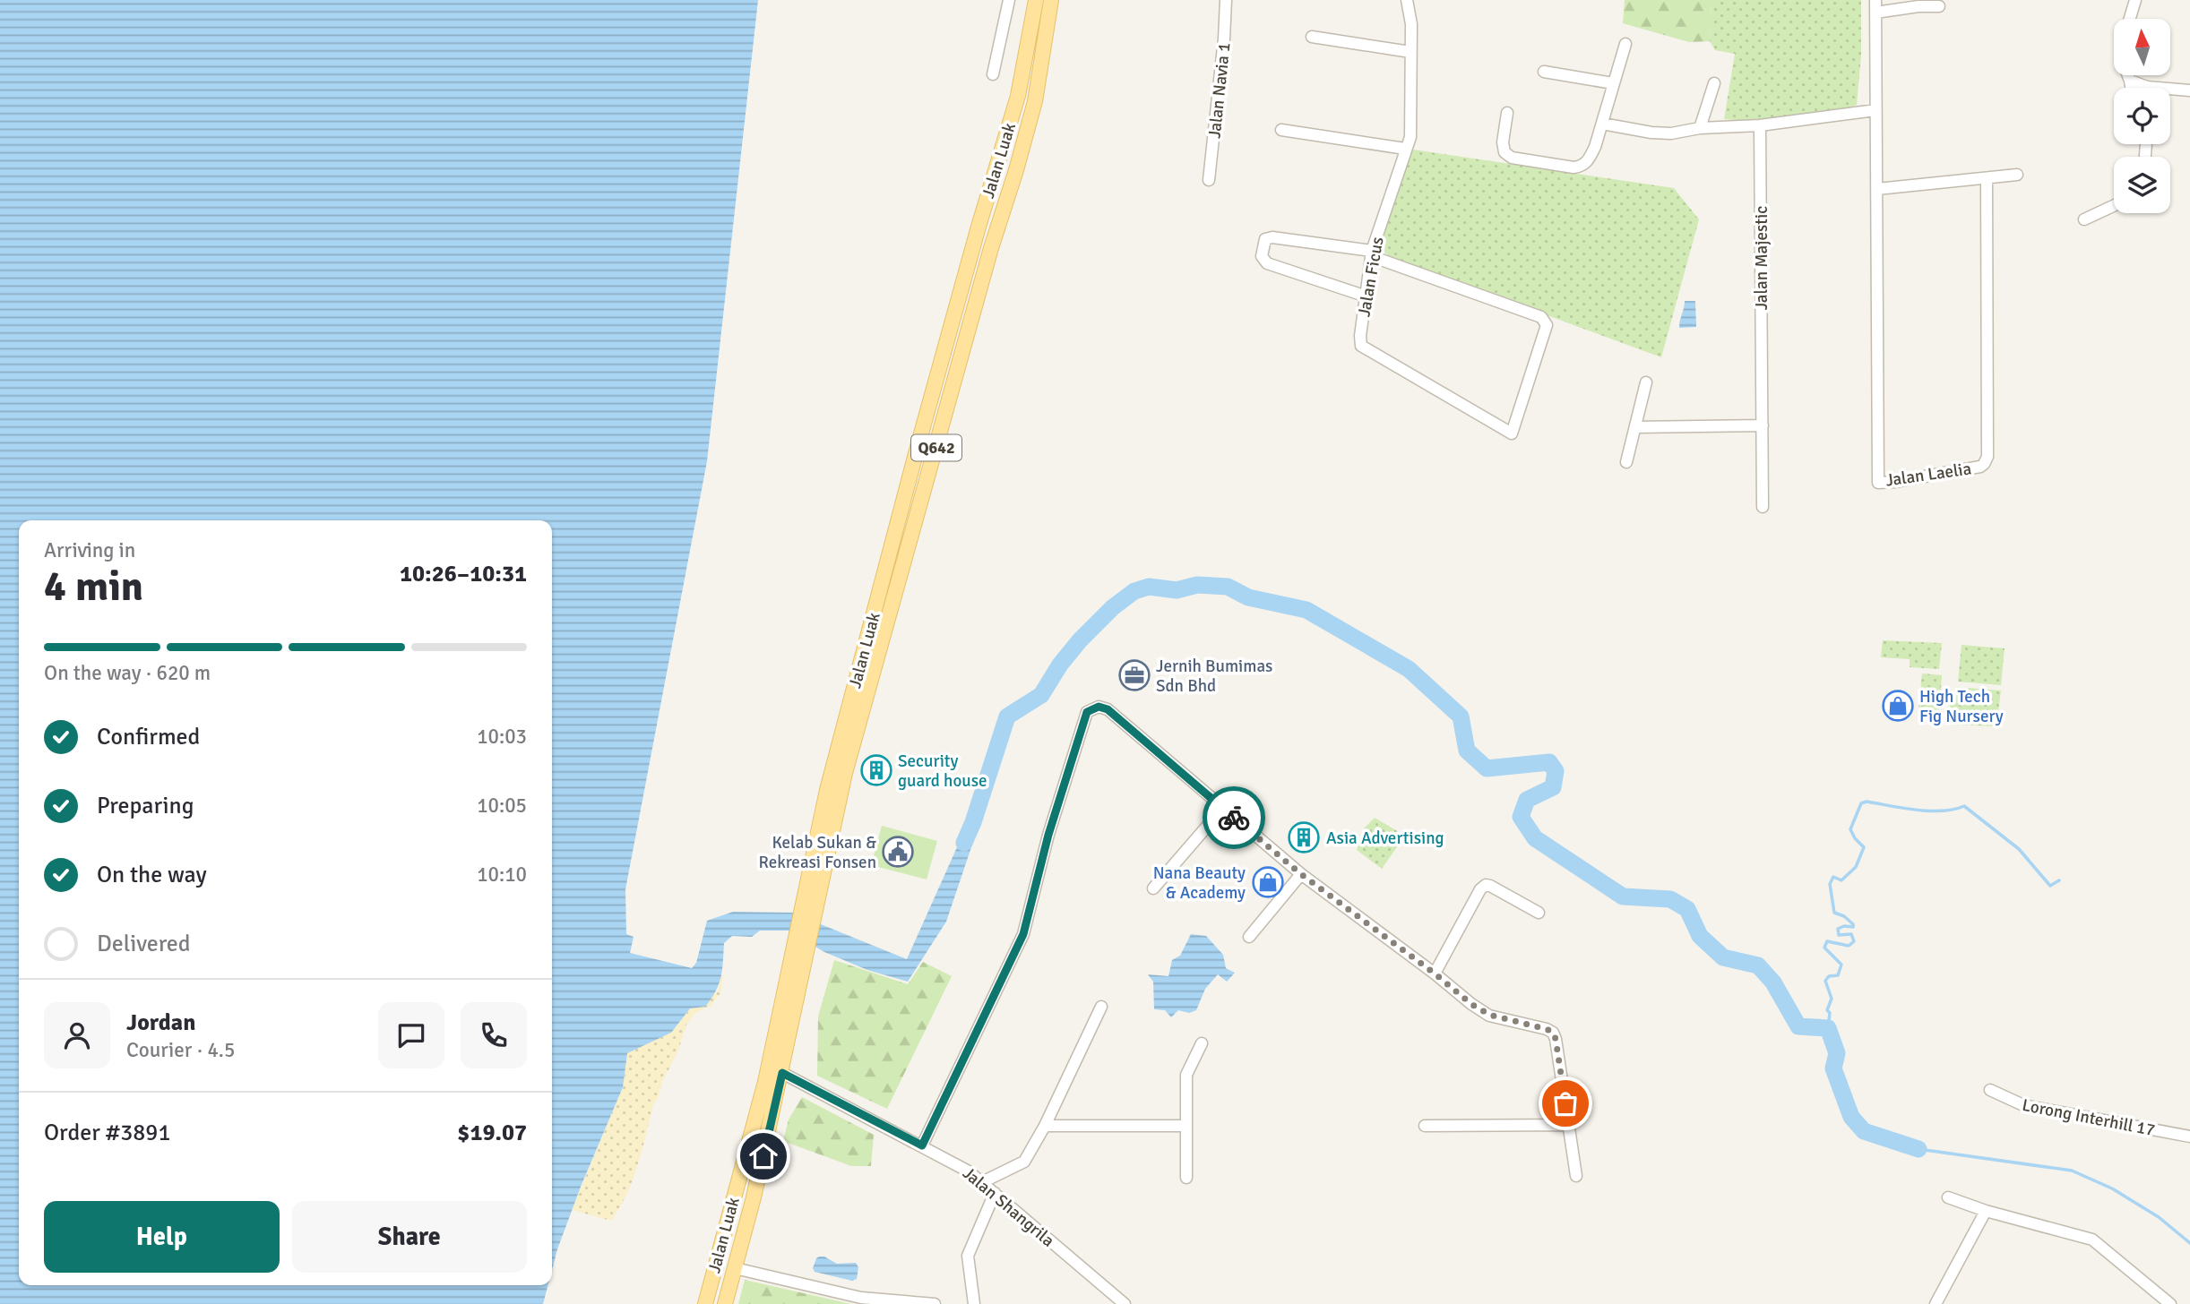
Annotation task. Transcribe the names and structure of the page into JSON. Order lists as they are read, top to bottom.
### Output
{
  "streets": {
    "main road": ["Jalan Luak", "Q642"],
    "street": [
      "Jalan Navia 1",
      "Jalan Majestic",
      "Jalan Ficus",
      "Jalan Laelia",
      "Lorong Interhill 17",
      "Jalan Shangrila"
    ]
  },
  "crossings": [
    ["Jalan Luak", "Jalan Shangrila"]
  ],
  "places": {
    "office": ["Jernih Bumimas Sdn Bhd"],
    "shop": ["High Tech Fig Nursery", "Nana Beauty & Academy"],
    "building": ["Security guard house", "Asia Advertising"],
    "public building": ["Kelab Sukan & Rekreasi Fonsen"]
  },
  "north": "top",
  "page": {
    "heading": ["4 min", "Arriving in", "10:26–10:31"],
    "panel": [
      "Jordan",
      "Courier · 4.5",
      "Order #3891",
      "$19.07"
    ],
    "bar": "On the way · 620 m",
    "list": [
      ["Confirmed", "10:03"],
      ["Preparing", "10:05"],
      ["On the way", "10:10"],
      "Delivered"
    ],
    "buttons": ["Help", "Share"]
  }
}
